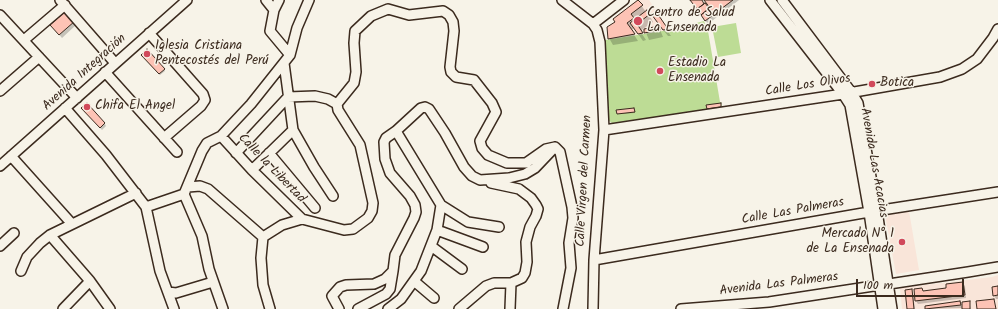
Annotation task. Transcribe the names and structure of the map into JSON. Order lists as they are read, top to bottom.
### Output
{
  "streets": {
    "street": [
      "Avenida Integración",
      "Calle Los Olivos",
      "Avenida Las Acacias",
      "Calle la Libertad",
      "Calle Virgen del Carmen",
      "Calle Las Palmeras",
      "Avenida Las Palmeras"
    ]
  },
  "crossings": [
    ["Calle Los Olivos", "Avenida Las Acacias"],
    ["Calle Los Olivos", "Calle Virgen del Carmen"],
    ["Avenida Las Acacias", "Calle Las Palmeras"],
    ["Avenida Las Acacias", "Avenida Las Palmeras"],
    ["Calle Virgen del Carmen", "Calle Las Palmeras"]
  ],
  "places": [
    "Centro de Salud La Ensenada",
    "Iglesia Cristiana Pentecostés del Perú",
    "Estadio La Ensenada",
    "Botica",
    "Chifa El Angel",
    "Mercado N° 1 de La Ensenada"
  ],
  "scale_bar": "100 m"
}
